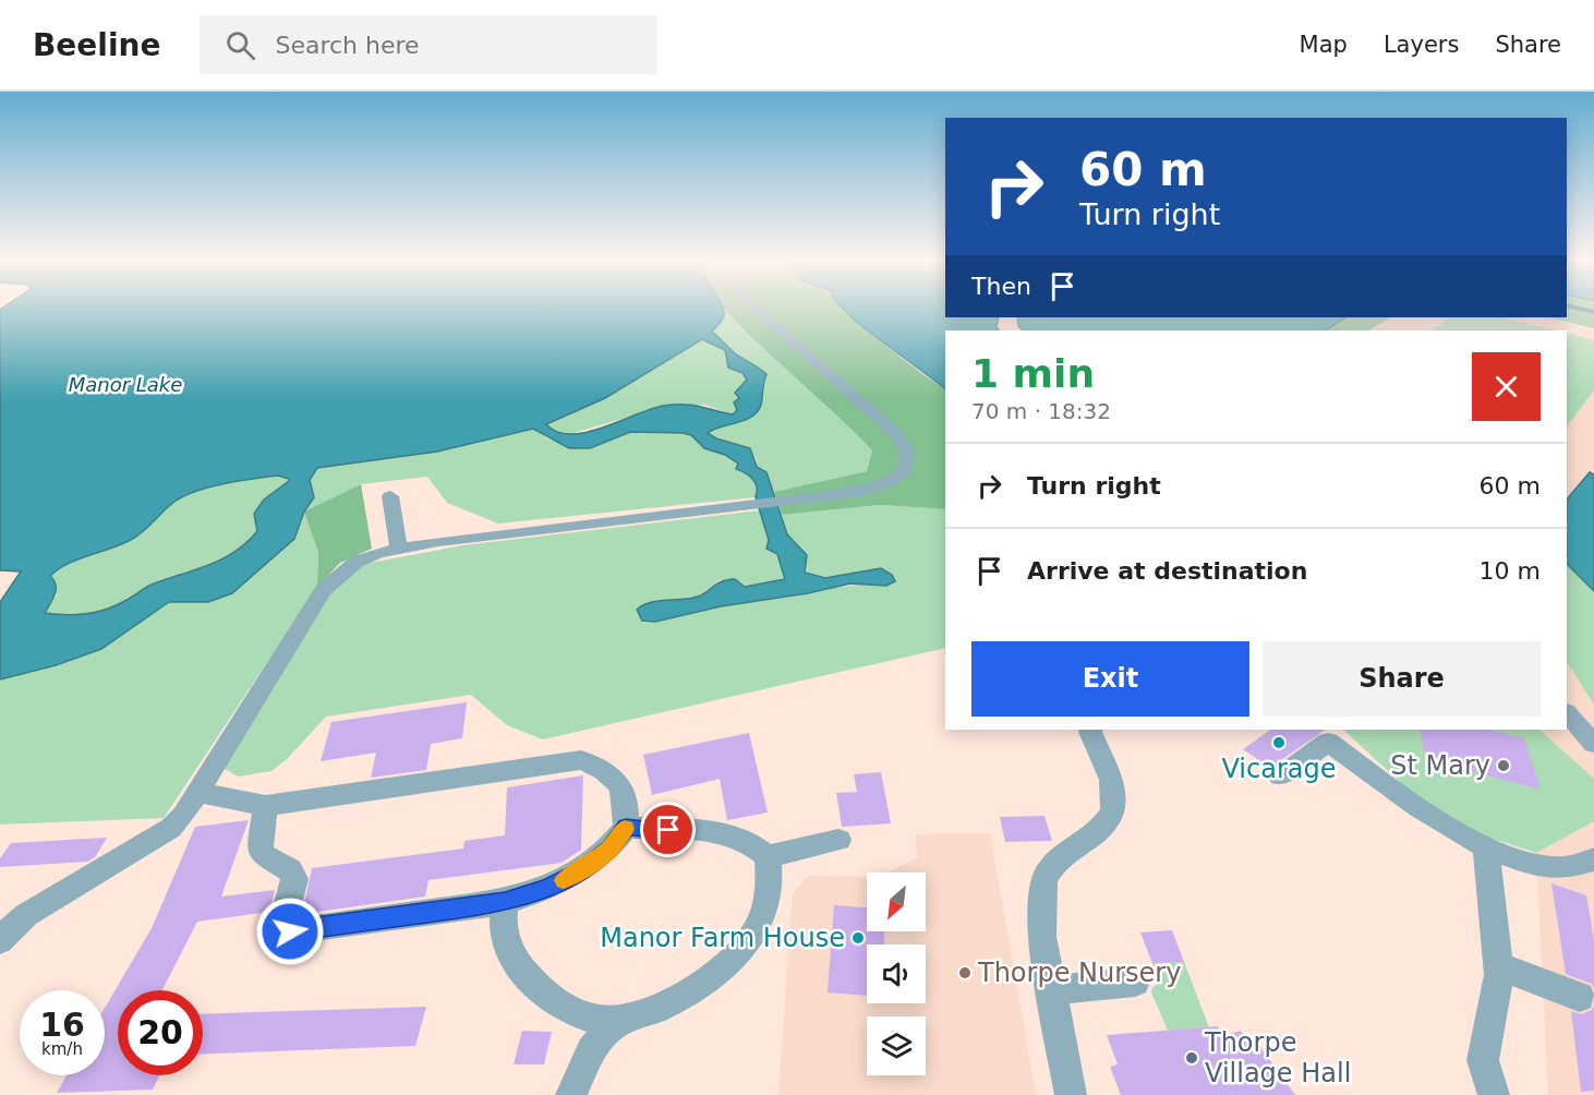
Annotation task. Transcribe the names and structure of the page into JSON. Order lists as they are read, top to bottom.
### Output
{
  "water": ["Manor Lake"],
  "places": [
    "Vicarage",
    "St Mary",
    "Manor Farm House",
    "Thorpe Nursery",
    "Thorpe Village Hall"
  ],
  "north": "bottom left",
  "page": {
    "header": "Beeline",
    "search": "Search here",
    "nav": ["Map", "Layers", "Share"],
    "turn": ["60 m", "Turn right"],
    "then": "Then",
    "heading": ["1 min", "70 m · 18:32"],
    "list": [
      {
        "name": "Turn right",
        "value": "60 m"
      },
      {
        "name": "Arrive at destination",
        "value": "10 m"
      }
    ],
    "buttons": ["Exit", "Share"],
    "speed": "16 km/h",
    "limit": "20"
  }
}
